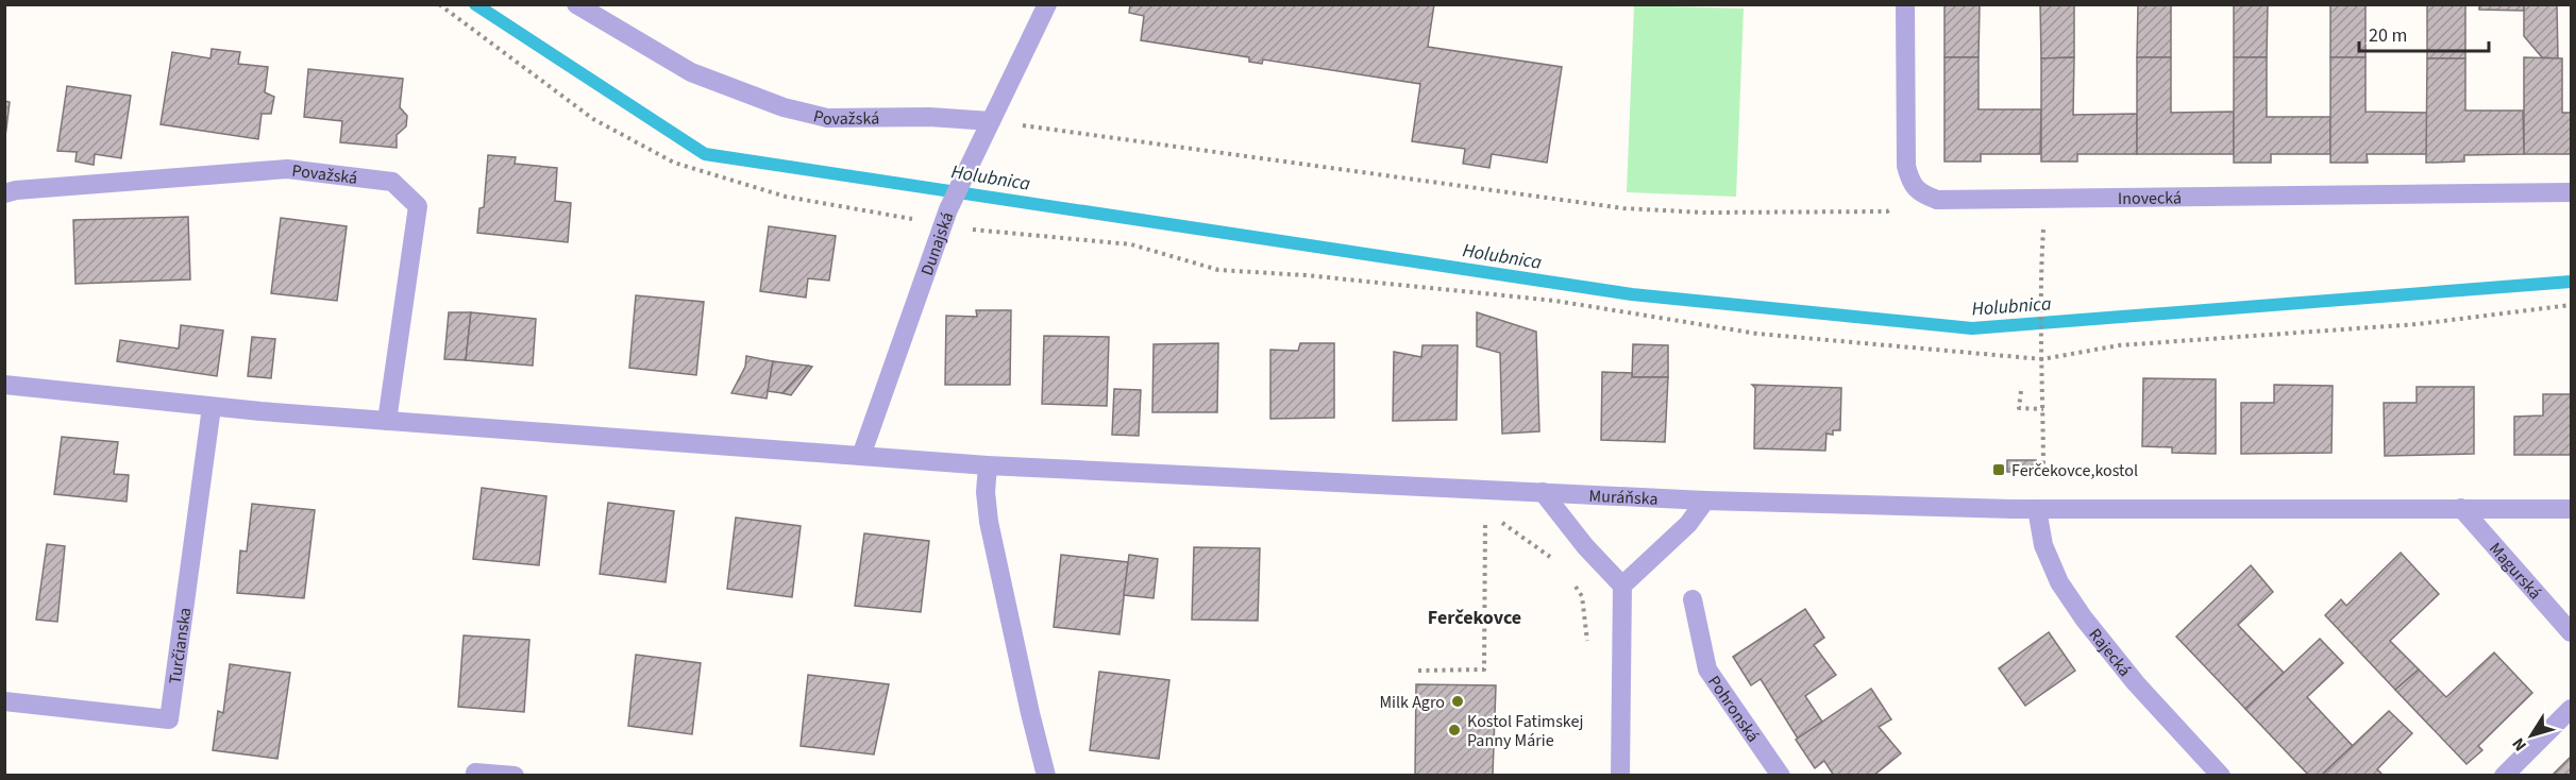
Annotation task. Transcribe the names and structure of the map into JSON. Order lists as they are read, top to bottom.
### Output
{
  "streets": {
    "street": [
      "Považská",
      "Inovecká",
      "Dunajská",
      "Muráňska",
      "Magurská",
      "Turčianska",
      "Rajecká",
      "Pohronská"
    ]
  },
  "crossings": [
    ["Považská", "Dunajská"],
    ["Považská", "Muráňska"],
    ["Dunajská", "Muráňska"],
    ["Muráňska", "Magurská"],
    ["Muráňska", "Turčianska"],
    ["Muráňska", "Rajecká"]
  ],
  "districts": ["Ferčekovce"],
  "water": ["Holubnica"],
  "places": {
    "transit": ["Ferčekovce,kostol"],
    "other": ["Milk Agro", "Kostol Fatimskej Panny Márie"]
  },
  "scale_bar": "20 m",
  "north": "bottom left"
}
